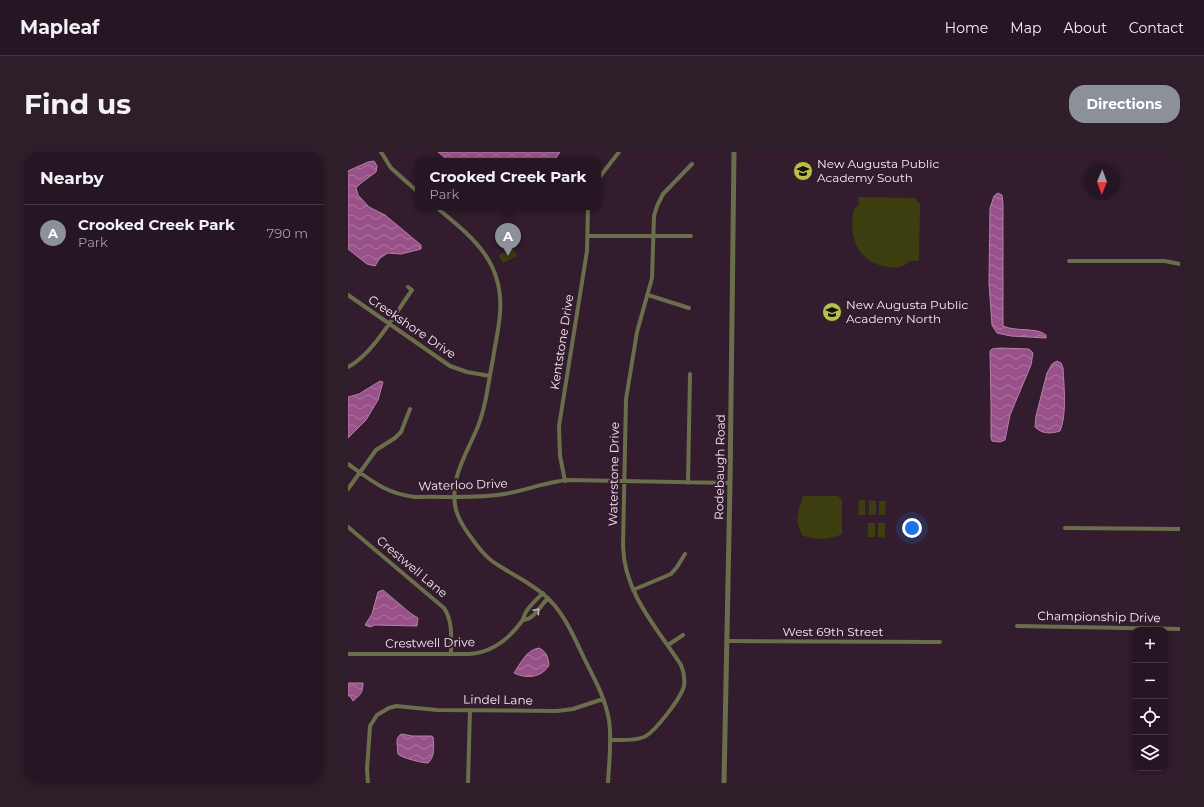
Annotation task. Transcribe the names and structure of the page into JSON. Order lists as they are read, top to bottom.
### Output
{
  "streets": {
    "street": [
      "Creekshore Drive",
      "Kentstone Drive",
      "Rodebaugh Road",
      "Waterstone Drive",
      "Waterloo Drive",
      "Crestwell Lane",
      "Championship Drive",
      "West 69th Street",
      "Crestwell Drive",
      "Lindel Lane"
    ]
  },
  "crossings": [
    ["Kentstone Drive", "Waterloo Drive"],
    ["Rodebaugh Road", "Waterloo Drive"],
    ["Rodebaugh Road", "West 69th Street"],
    ["Waterstone Drive", "Waterloo Drive"],
    ["Crestwell Lane", "Crestwell Drive"]
  ],
  "places": {
    "school or university": ["New Augusta Public Academy South", "New Augusta Public Academy North"]
  },
  "north": "bottom",
  "page": {
    "header": "Mapleaf",
    "nav": [
      "Home",
      "Map",
      "About",
      "Contact"
    ],
    "buttons": "Directions",
    "title": "Find us",
    "heading": "Nearby",
    "popup": ["Crooked Creek Park", "Park"],
    "list": [
      {
        "mark": "A",
        "name": "Crooked Creek Park",
        "note": "Park",
        "value": "790 m"
      }
    ],
    "pins": "A",
    "map_buttons": ["+", "−"]
  }
}
